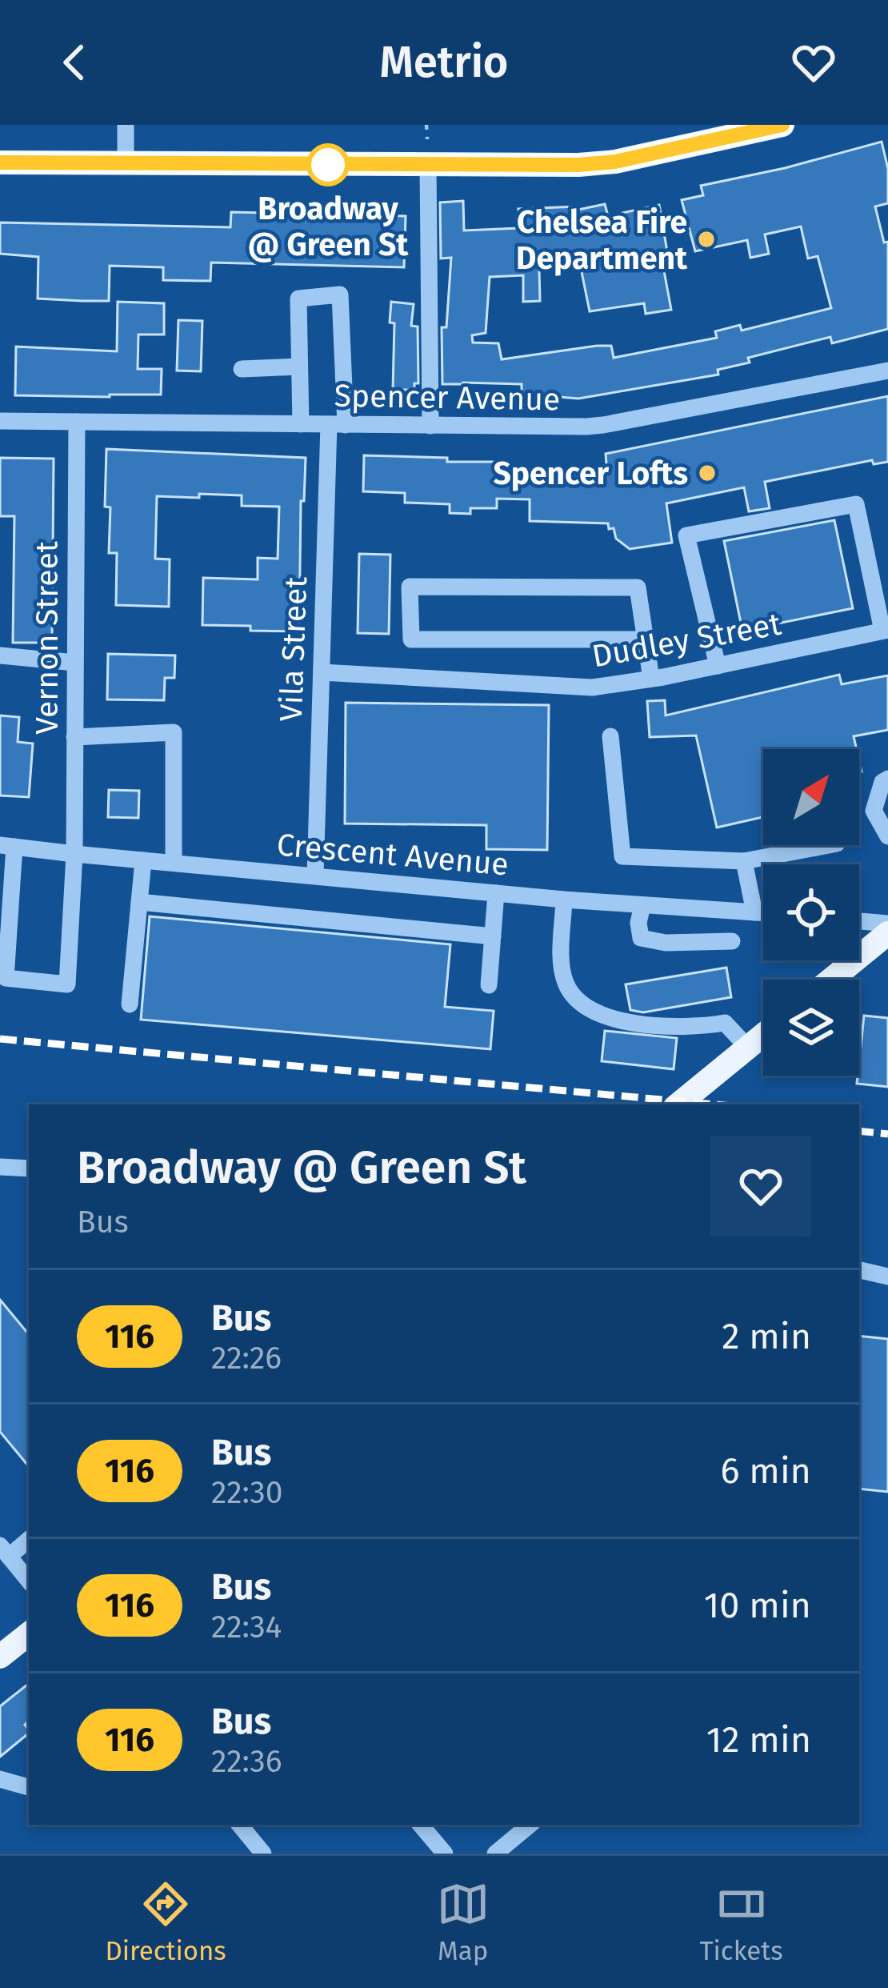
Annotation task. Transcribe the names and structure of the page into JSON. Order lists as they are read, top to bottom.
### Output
{
  "streets": {
    "street": [
      "Spencer Avenue",
      "Vernon Street",
      "Dudley Street",
      "Vila Street",
      "Crescent Avenue"
    ]
  },
  "crossings": [
    ["Spencer Avenue", "Vernon Street"],
    ["Spencer Avenue", "Vila Street"],
    ["Vernon Street", "Crescent Avenue"],
    ["Dudley Street", "Vila Street"],
    ["Vila Street", "Crescent Avenue"]
  ],
  "places": ["Broadway @ Green St", "Chelsea Fire Department", "Spencer Lofts"],
  "lines": ["bus line 116"],
  "north": "top right",
  "page": {
    "header": "Metrio",
    "heading": ["Broadway @ Green St", "Bus"],
    "list": [
      {
        "mark": "116",
        "name": "Bus",
        "note": "22:26",
        "value": "2 min"
      },
      {
        "mark": "116",
        "name": "Bus",
        "note": "22:30",
        "value": "6 min"
      },
      {
        "mark": "116",
        "name": "Bus",
        "note": "22:34",
        "value": "10 min"
      },
      {
        "mark": "116",
        "name": "Bus",
        "note": "22:36",
        "value": "12 min"
      }
    ],
    "tabs": ["Directions", "Map", "Tickets"]
  }
}
